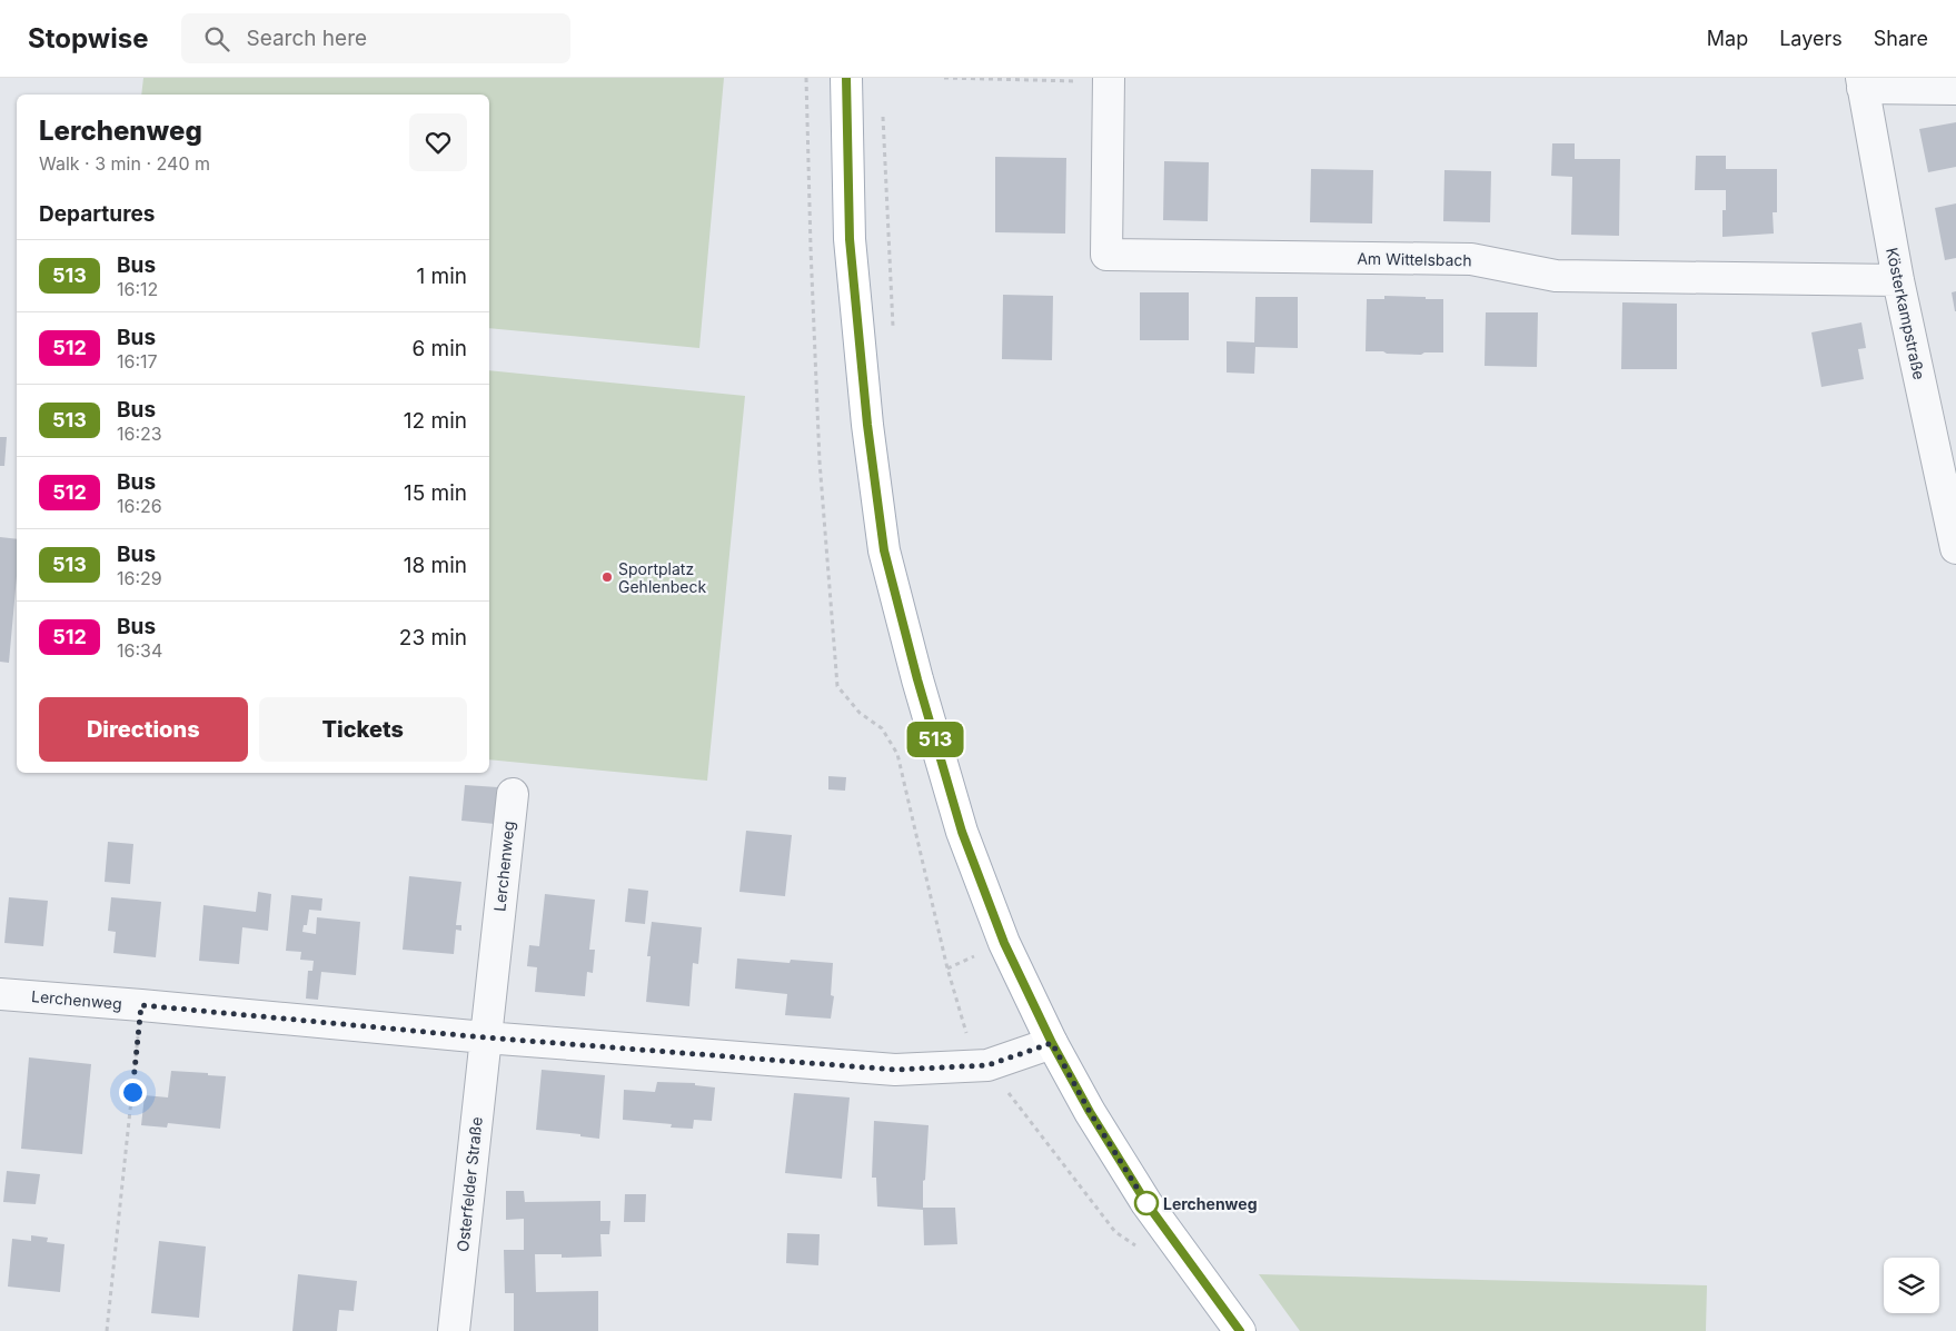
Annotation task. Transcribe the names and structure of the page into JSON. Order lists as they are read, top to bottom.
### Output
{
  "streets": {
    "street": [
      "Am Wittelsbach",
      "Kösterkampstraße",
      "Lerchenweg",
      "Osterfelder Straße"
    ]
  },
  "crossings": [
    ["Am Wittelsbach", "Kösterkampstraße"],
    ["Lerchenweg", "Osterfelder Straße"]
  ],
  "places": ["Sportplatz Gehlenbeck", "Lerchenweg"],
  "lines": ["bus line 513"],
  "page": {
    "header": "Stopwise",
    "search": "Search here",
    "nav": ["Map", "Layers", "Share"],
    "on_map": "513",
    "heading": [
      ["Lerchenweg", "Walk · 3 min · 240 m"],
      "Departures"
    ],
    "list": [
      {
        "mark": "513",
        "name": "Bus",
        "note": "16:12",
        "value": "1 min"
      },
      {
        "mark": "512",
        "name": "Bus",
        "note": "16:17",
        "value": "6 min"
      },
      {
        "mark": "513",
        "name": "Bus",
        "note": "16:23",
        "value": "12 min"
      },
      {
        "mark": "512",
        "name": "Bus",
        "note": "16:26",
        "value": "15 min"
      },
      {
        "mark": "513",
        "name": "Bus",
        "note": "16:29",
        "value": "18 min"
      },
      {
        "mark": "512",
        "name": "Bus",
        "note": "16:34",
        "value": "23 min"
      }
    ],
    "buttons": ["Directions", "Tickets"]
  }
}
